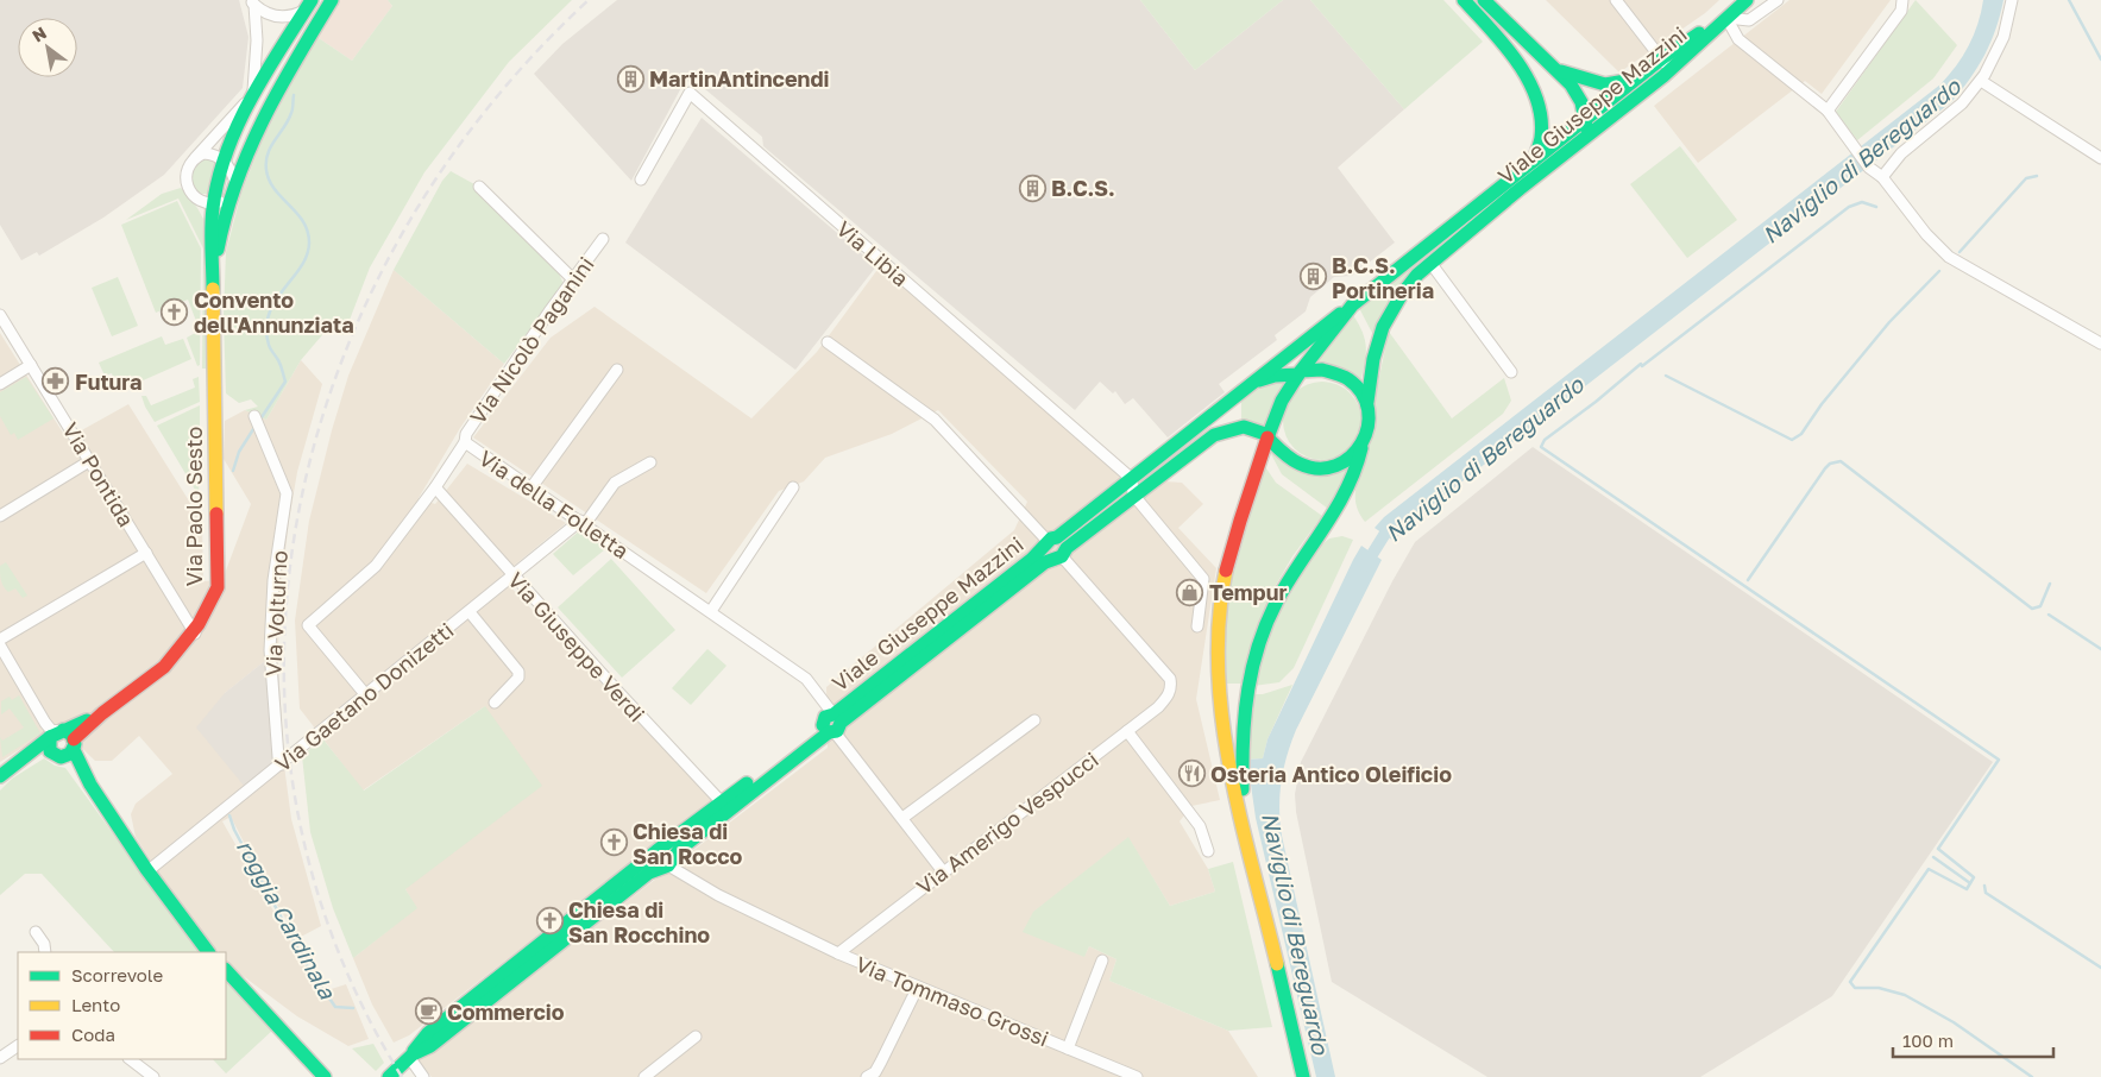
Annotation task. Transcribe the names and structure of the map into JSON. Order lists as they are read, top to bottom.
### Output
{
  "streets": {
    "street": [
      "Viale Giuseppe Mazzini",
      "Via Libia",
      "Via Nicolò Paganini",
      "Via Pontida",
      "Via della Folletta",
      "Via Paolo Sesto",
      "Via Volturno",
      "Via Giuseppe Verdi",
      "Via Gaetano Donizetti",
      "Via Amerigo Vespucci",
      "Via Tommaso Grossi"
    ]
  },
  "crossings": [
    ["Viale Giuseppe Mazzini", "Via Libia"],
    ["Viale Giuseppe Mazzini", "Via della Folletta"],
    ["Viale Giuseppe Mazzini", "Via Giuseppe Verdi"],
    ["Viale Giuseppe Mazzini", "Via Amerigo Vespucci"],
    ["Viale Giuseppe Mazzini", "Via Tommaso Grossi"],
    ["Via Nicolò Paganini", "Via della Folletta"],
    ["Via Pontida", "Via Paolo Sesto"],
    ["Via della Folletta", "Via Giuseppe Verdi"],
    ["Via della Folletta", "Via Gaetano Donizetti"],
    ["Via della Folletta", "Via Amerigo Vespucci"],
    ["Via Volturno", "Via Gaetano Donizetti"],
    ["Via Giuseppe Verdi", "Via Gaetano Donizetti"],
    ["Via Amerigo Vespucci", "Via Tommaso Grossi"]
  ],
  "water": ["Naviglio di Bereguardo", "roggia Cardinala"],
  "places": {
    "building": ["MartinAntincendi", "B.C.S.", "B.C.S. Portineria"],
    "church": ["Convento dell'Annunziata", "Chiesa di San Rocco", "Chiesa di San Rocchino"],
    "pharmacy": ["Futura"],
    "shop": ["Tempur"],
    "restaurant": ["Osteria Antico Oleificio"],
    "cafe": ["Commercio"]
  },
  "legend": ["Scorrevole", "Lento", "Coda"],
  "scale_bar": "100 m",
  "north": "top left"
}
